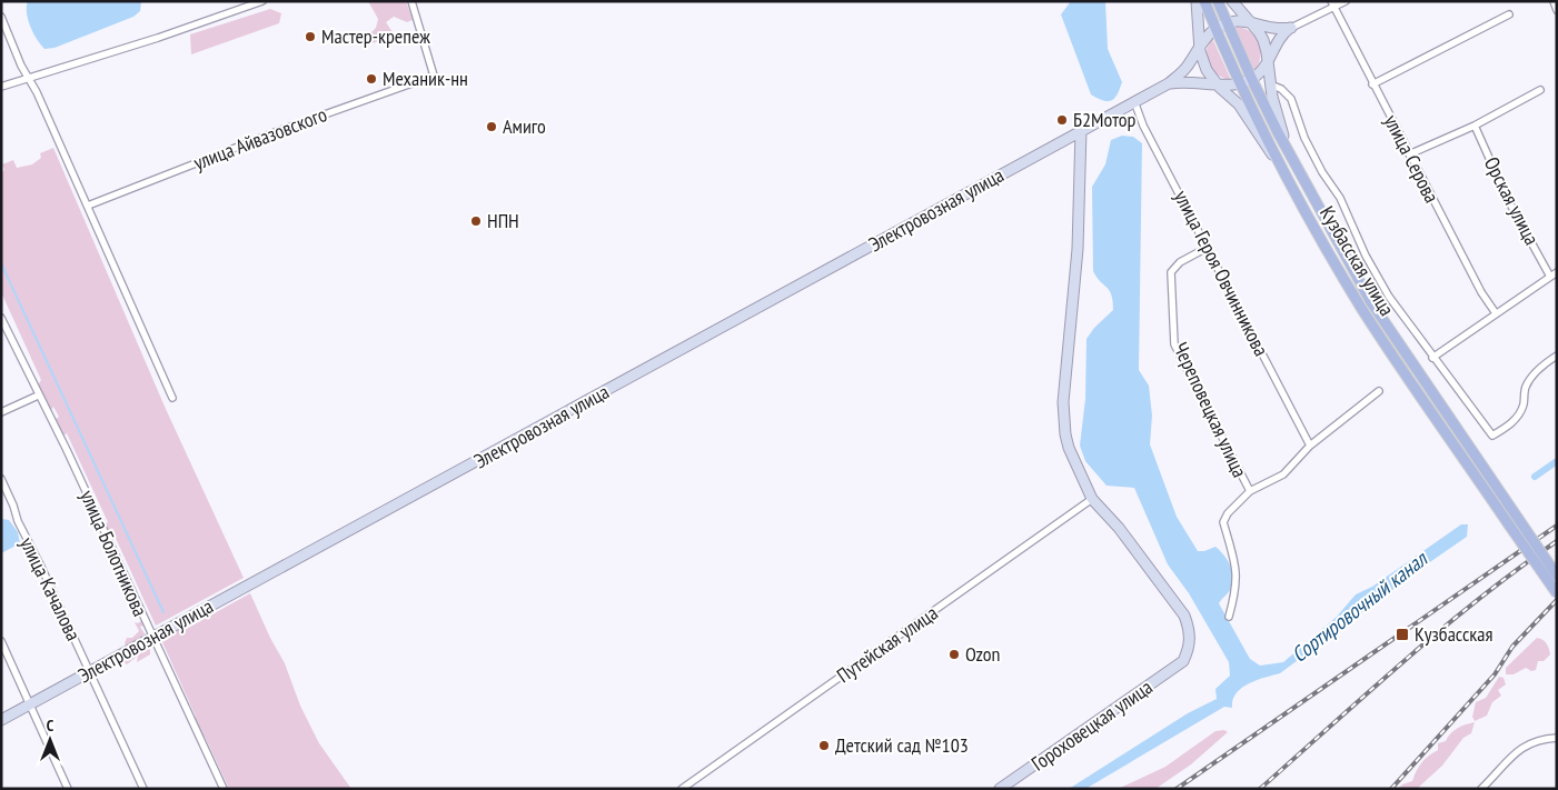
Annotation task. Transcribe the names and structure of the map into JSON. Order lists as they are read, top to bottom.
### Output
{
  "streets": {
    "main road": ["Кузбасская улица"],
    "street": [
      "улица Айвазовского",
      "улица Серова",
      "Орская улица",
      "Электровозная улица",
      "улица Героя Овчинникова",
      "Череповецкая улица",
      "улица Болотникова",
      "улица Качалова",
      "Путейская улица",
      "Гороховецкая улица"
    ]
  },
  "crossings": [
    ["Электровозная улица", "улица Героя Овчинникова"],
    ["Электровозная улица", "улица Болотникова"],
    ["Электровозная улица", "улица Качалова"],
    ["улица Героя Овчинникова", "Череповецкая улица"],
    ["Путейская улица", "Гороховецкая улица"]
  ],
  "water": ["Сортировочный канал"],
  "places": {
    "other": [
      "Мастер-крепеж",
      "Механик-нн",
      "Б2Мотор",
      "Амиго",
      "НПН",
      "Ozon",
      "Детский сад №103"
    ],
    "transit": ["Кузбасская"]
  },
  "north": "top"
}
